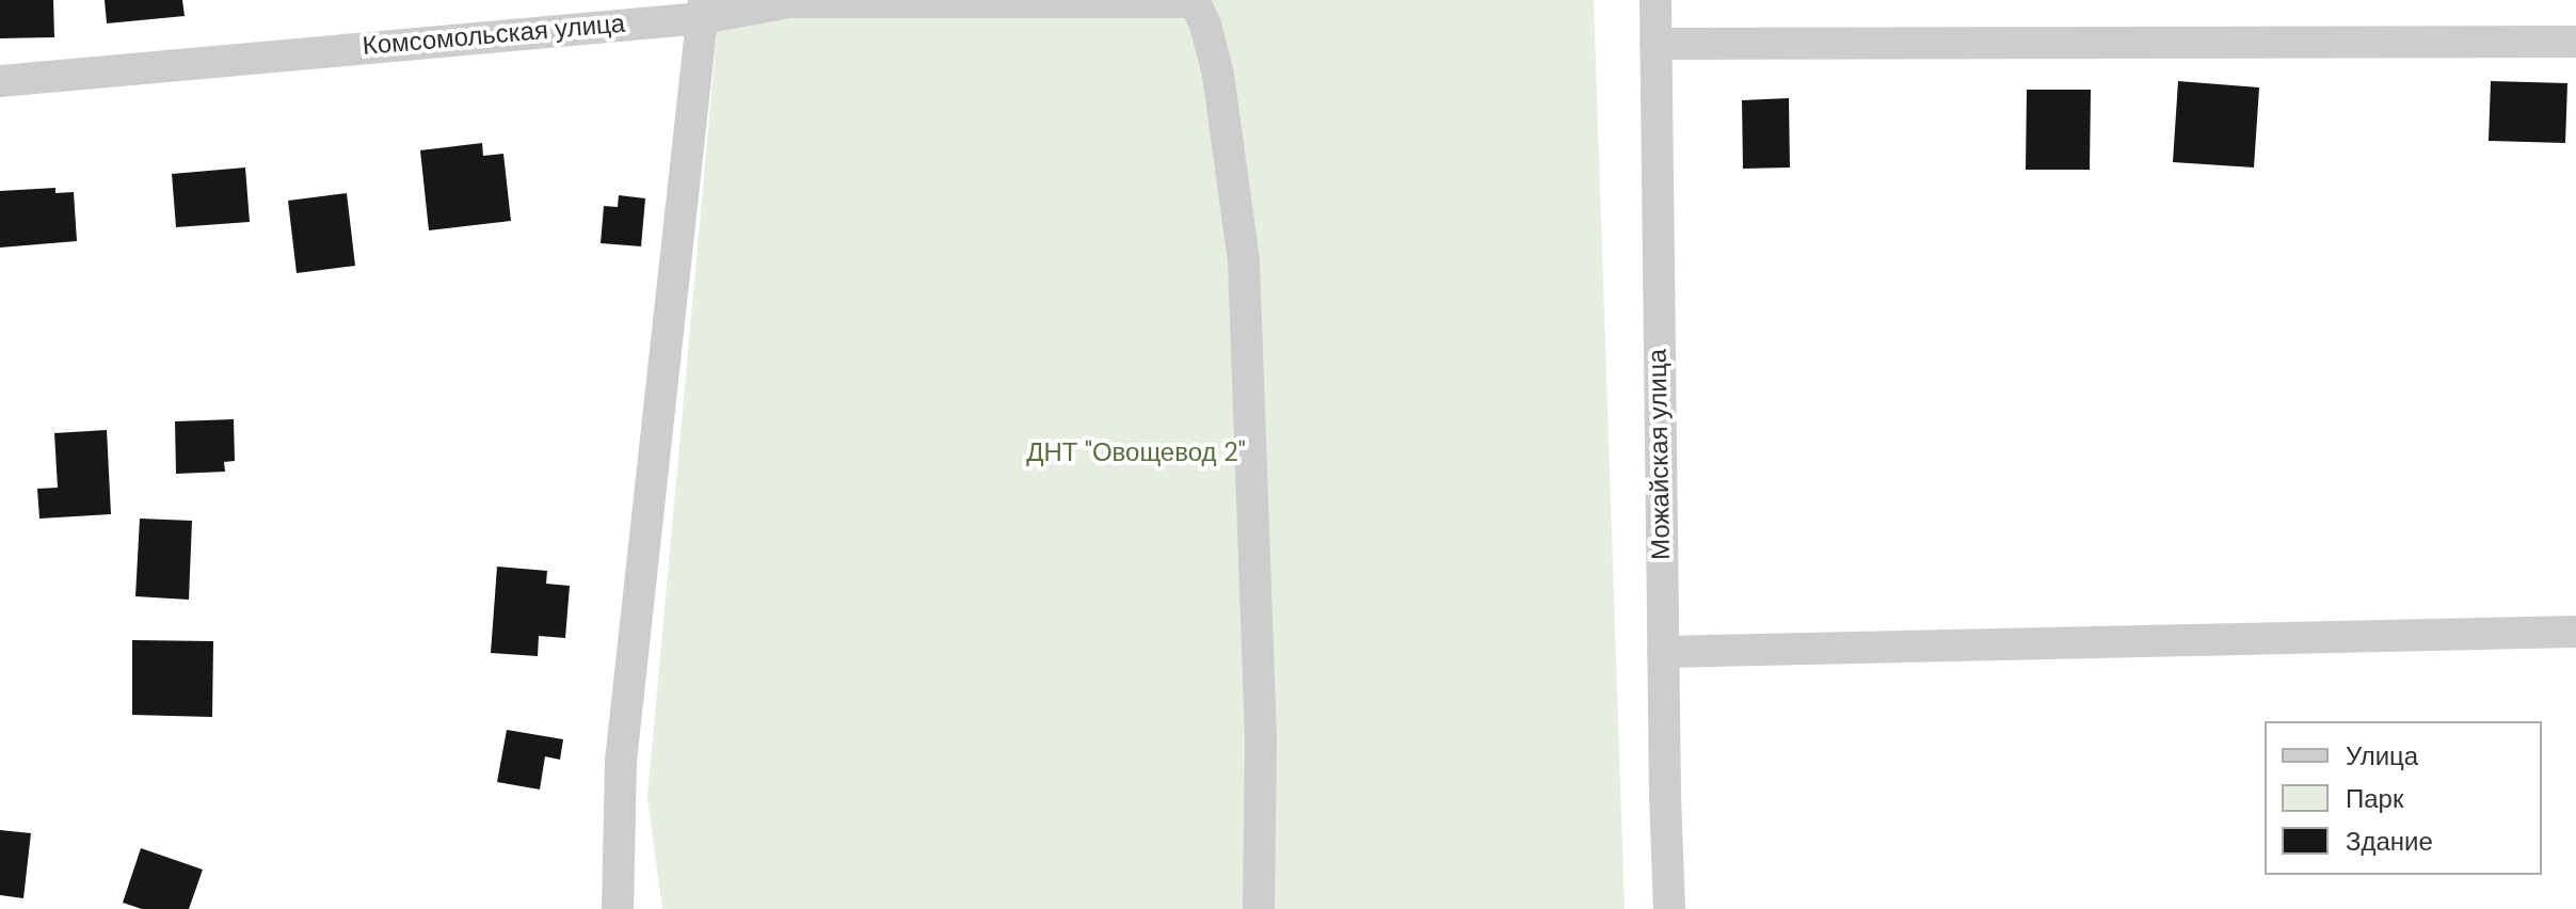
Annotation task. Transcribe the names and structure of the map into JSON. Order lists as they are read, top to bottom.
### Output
{
  "streets": {
    "street": ["Комсомольская улица", "Можайская улица"]
  },
  "parks": ["ДНТ \"Овощевод 2\""],
  "legend": ["Улица", "Парк", "Здание"]
}
